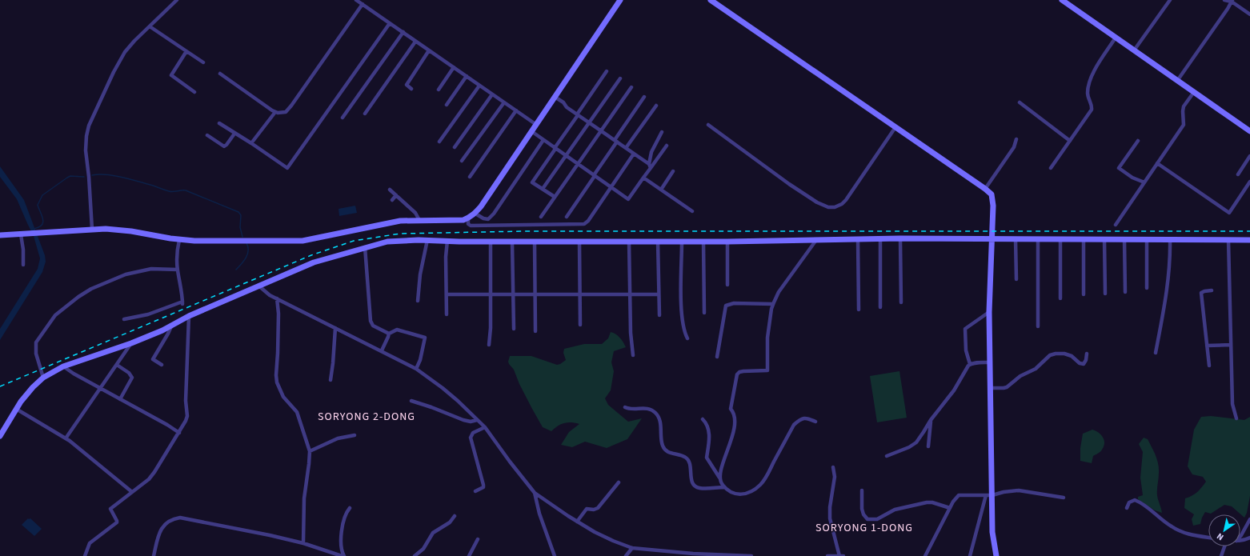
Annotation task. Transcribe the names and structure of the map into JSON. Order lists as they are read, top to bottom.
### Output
{
  "districts": ["SORYONG 2-DONG", "SORYONG 1-DONG"],
  "north": "bottom left"
}
